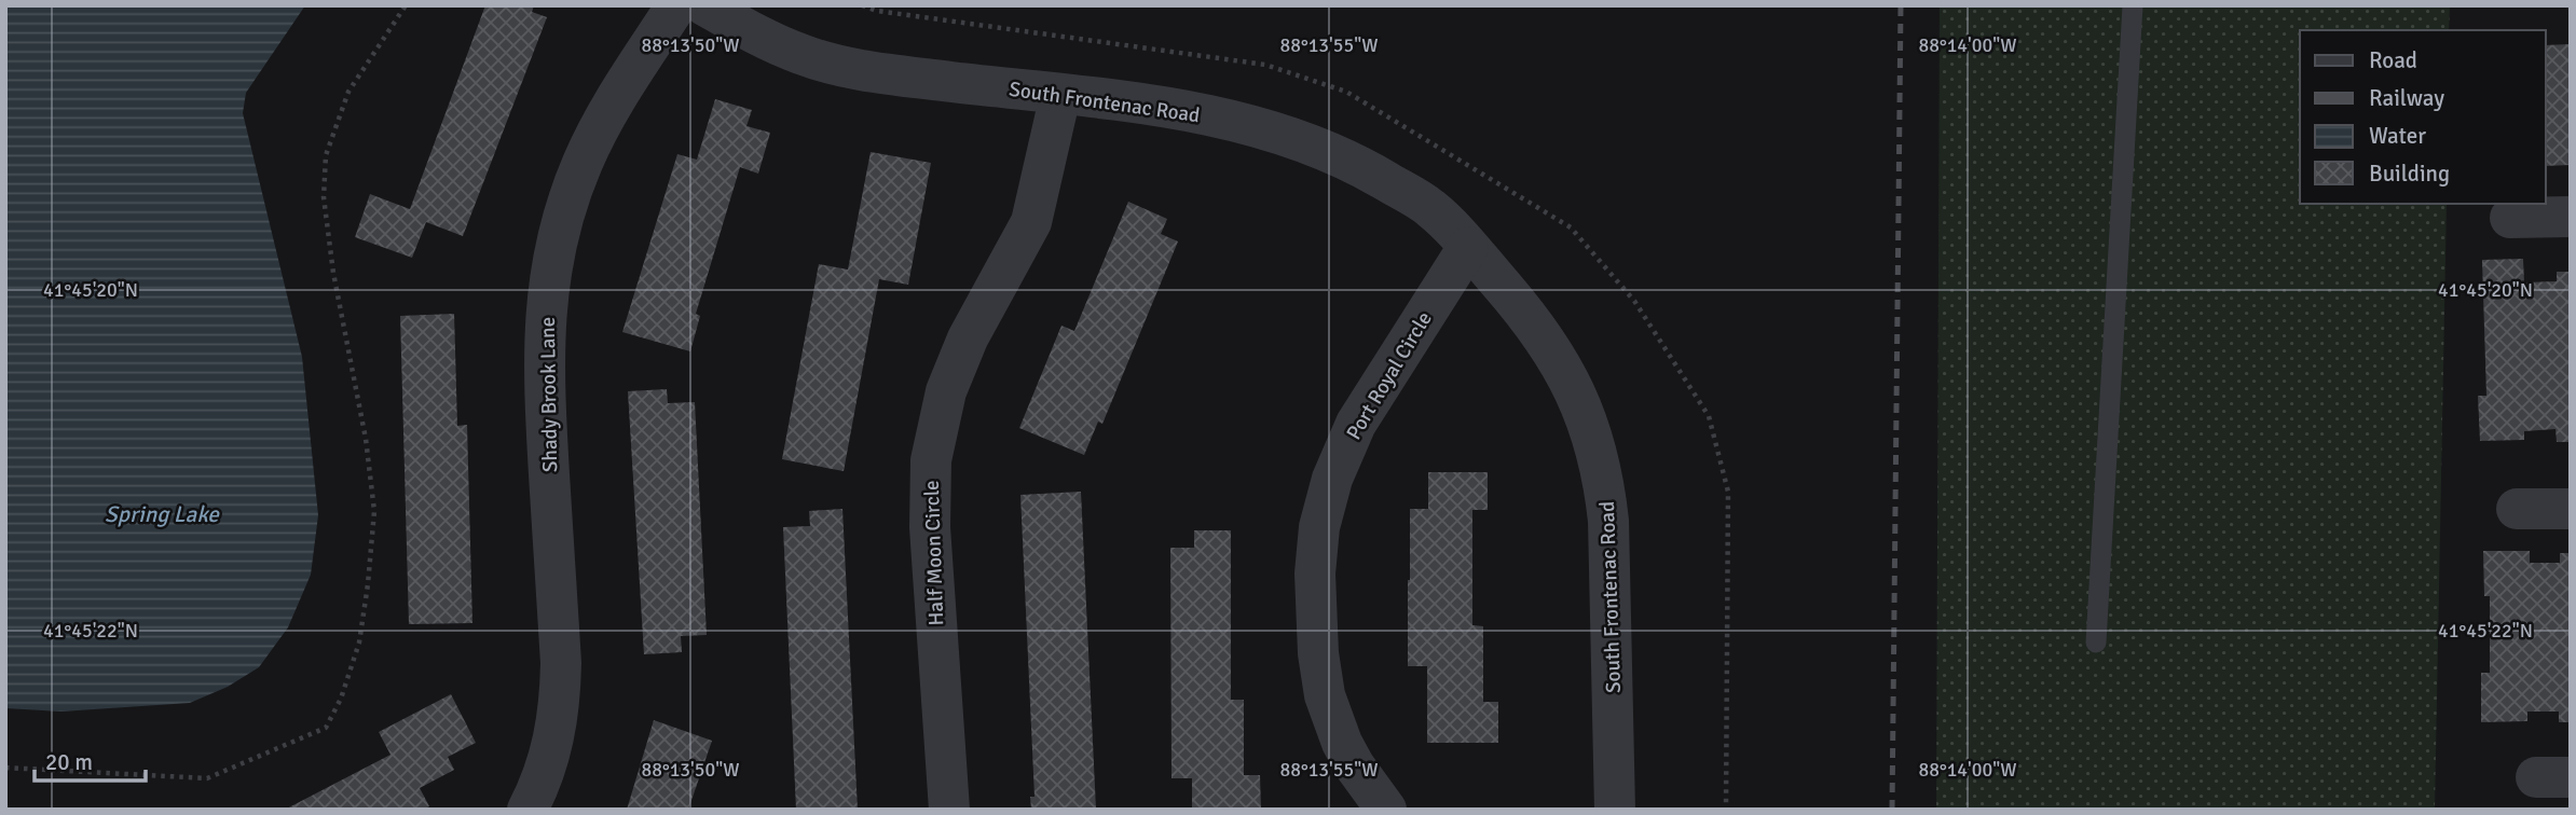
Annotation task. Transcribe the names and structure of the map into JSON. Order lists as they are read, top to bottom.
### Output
{
  "streets": {
    "street": [
      "South Frontenac Road",
      "Port Royal Circle",
      "Shady Brook Lane",
      "Half Moon Circle"
    ]
  },
  "crossings": [
    ["South Frontenac Road", "Port Royal Circle"],
    ["South Frontenac Road", "Half Moon Circle"]
  ],
  "water": ["Spring Lake"],
  "legend": [
    "Road",
    "Railway",
    "Water",
    "Building"
  ],
  "scale_bar": "20 m",
  "coordinates": [
    "88°13'50\"W",
    "88°13'55\"W",
    "88°14'00\"W",
    "41°45'20\"N",
    "41°45'22\"N"
  ]
}
